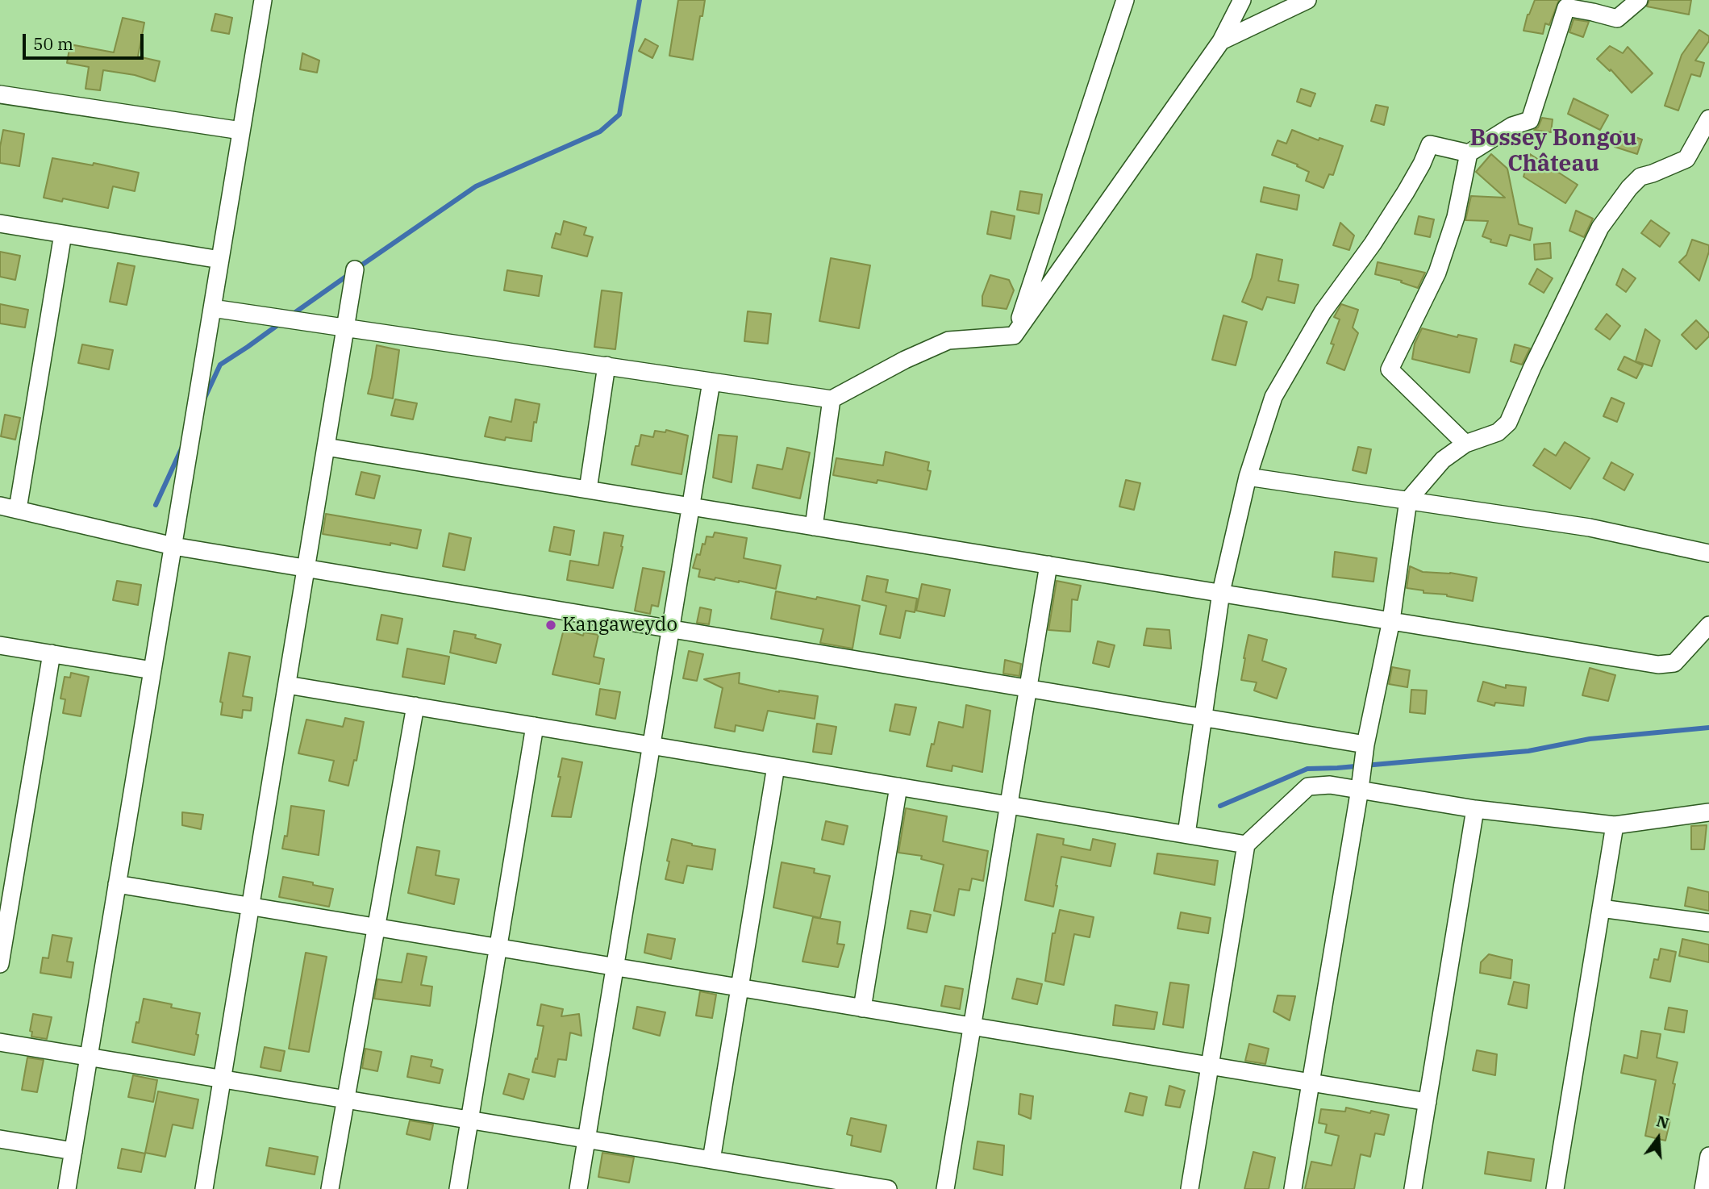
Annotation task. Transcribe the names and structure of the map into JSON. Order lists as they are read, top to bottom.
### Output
{
  "districts": ["Bossey Bongou Château"],
  "places": ["Kangaweydo"],
  "scale_bar": "50 m",
  "north": "top"
}
